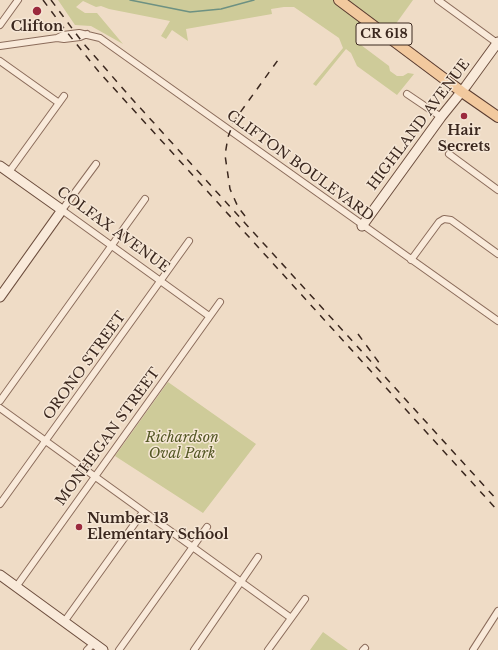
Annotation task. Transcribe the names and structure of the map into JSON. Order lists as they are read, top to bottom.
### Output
{
  "streets": {
    "main road": ["CR 618"],
    "street": [
      "HIGHLAND AVENUE",
      "CLIFTON BOULEVARD",
      "COLFAX AVENUE",
      "ORONO STREET",
      "MONHEGAN STREET"
    ]
  },
  "crossings": [
    ["CR 618", "HIGHLAND AVENUE"],
    ["HIGHLAND AVENUE", "CLIFTON BOULEVARD"],
    ["COLFAX AVENUE", "ORONO STREET"],
    ["COLFAX AVENUE", "MONHEGAN STREET"]
  ],
  "parks": ["Richardson Oval Park"],
  "places": ["Clifton", "Hair Secrets", "Number 13 Elementary School"]
}
